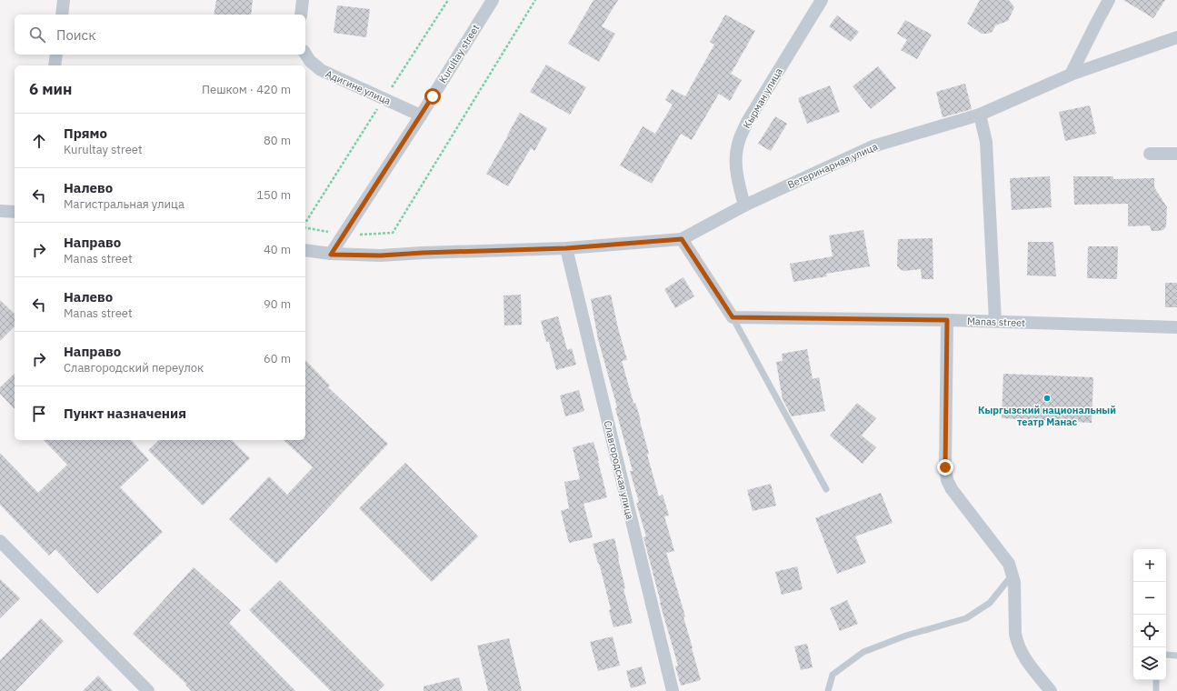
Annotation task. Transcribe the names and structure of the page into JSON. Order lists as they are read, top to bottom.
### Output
{
  "streets": {
    "street": [
      "Kurultay street",
      "Адигине улица",
      "Кырман улица",
      "Ветеринарная улица",
      "Manas street",
      "Славгородская улица"
    ]
  },
  "crossings": [
    ["Kurultay street", "Адигине улица"],
    ["Кырман улица", "Ветеринарная улица"]
  ],
  "places": ["Кыргызский национальный театр Манас"],
  "page": {
    "search": "Поиск",
    "heading": ["6 мин", "Пешком · 420 m"],
    "list": [
      ["Прямо", "Kurultay street", "80 m"],
      ["Налево", "Магистральная улица", "150 m"],
      ["Направо", "Manas street", "40 m"],
      ["Налево", "Manas street", "90 m"],
      ["Направо", "Славгородский переулок", "60 m"],
      "Пункт назначения"
    ],
    "map_buttons": ["+", "−"]
  }
}
